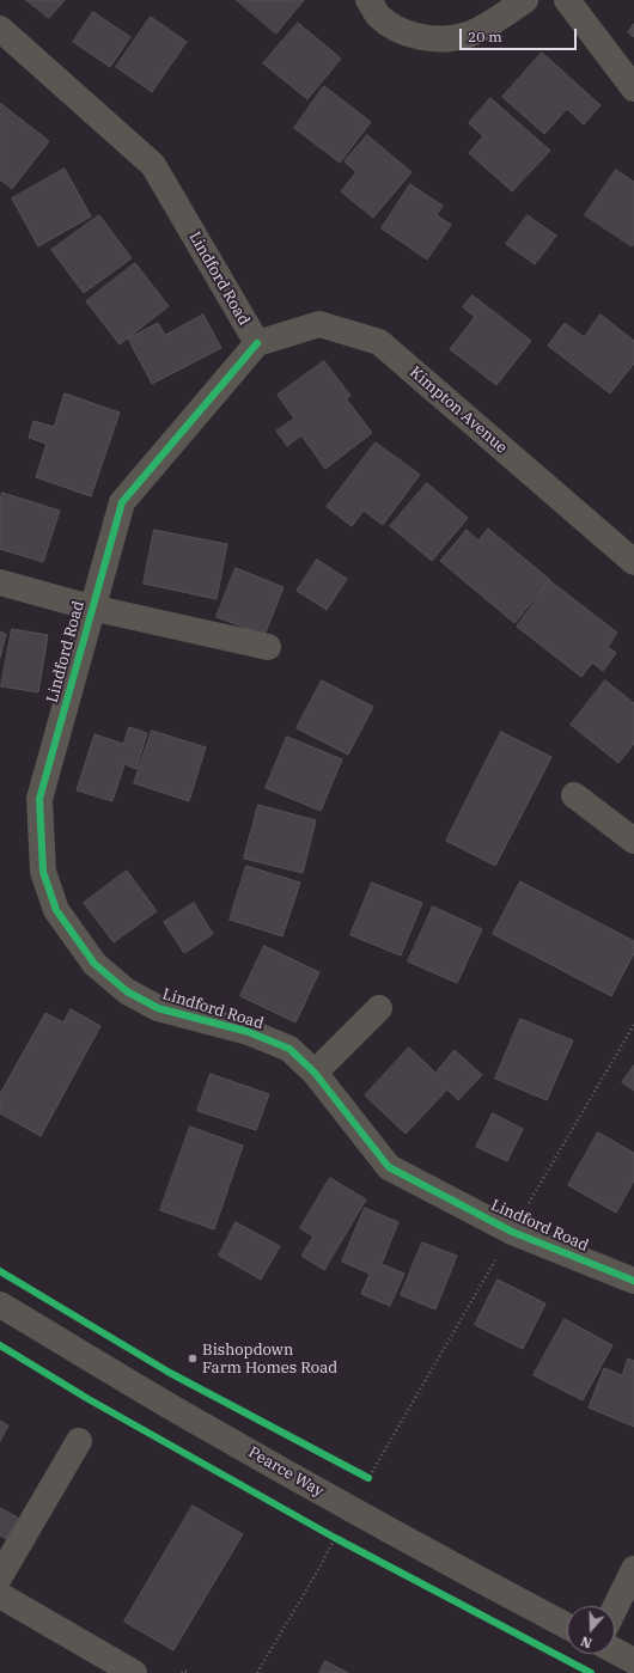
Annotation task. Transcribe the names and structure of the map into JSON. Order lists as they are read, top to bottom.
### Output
{
  "streets": {
    "street": ["Lindford Road", "Kimpton Avenue", "Pearce Way"]
  },
  "crossings": [
    ["Lindford Road", "Kimpton Avenue"]
  ],
  "places": ["Bishopdown Farm Homes Road"],
  "scale_bar": "20 m",
  "north": "bottom"
}
